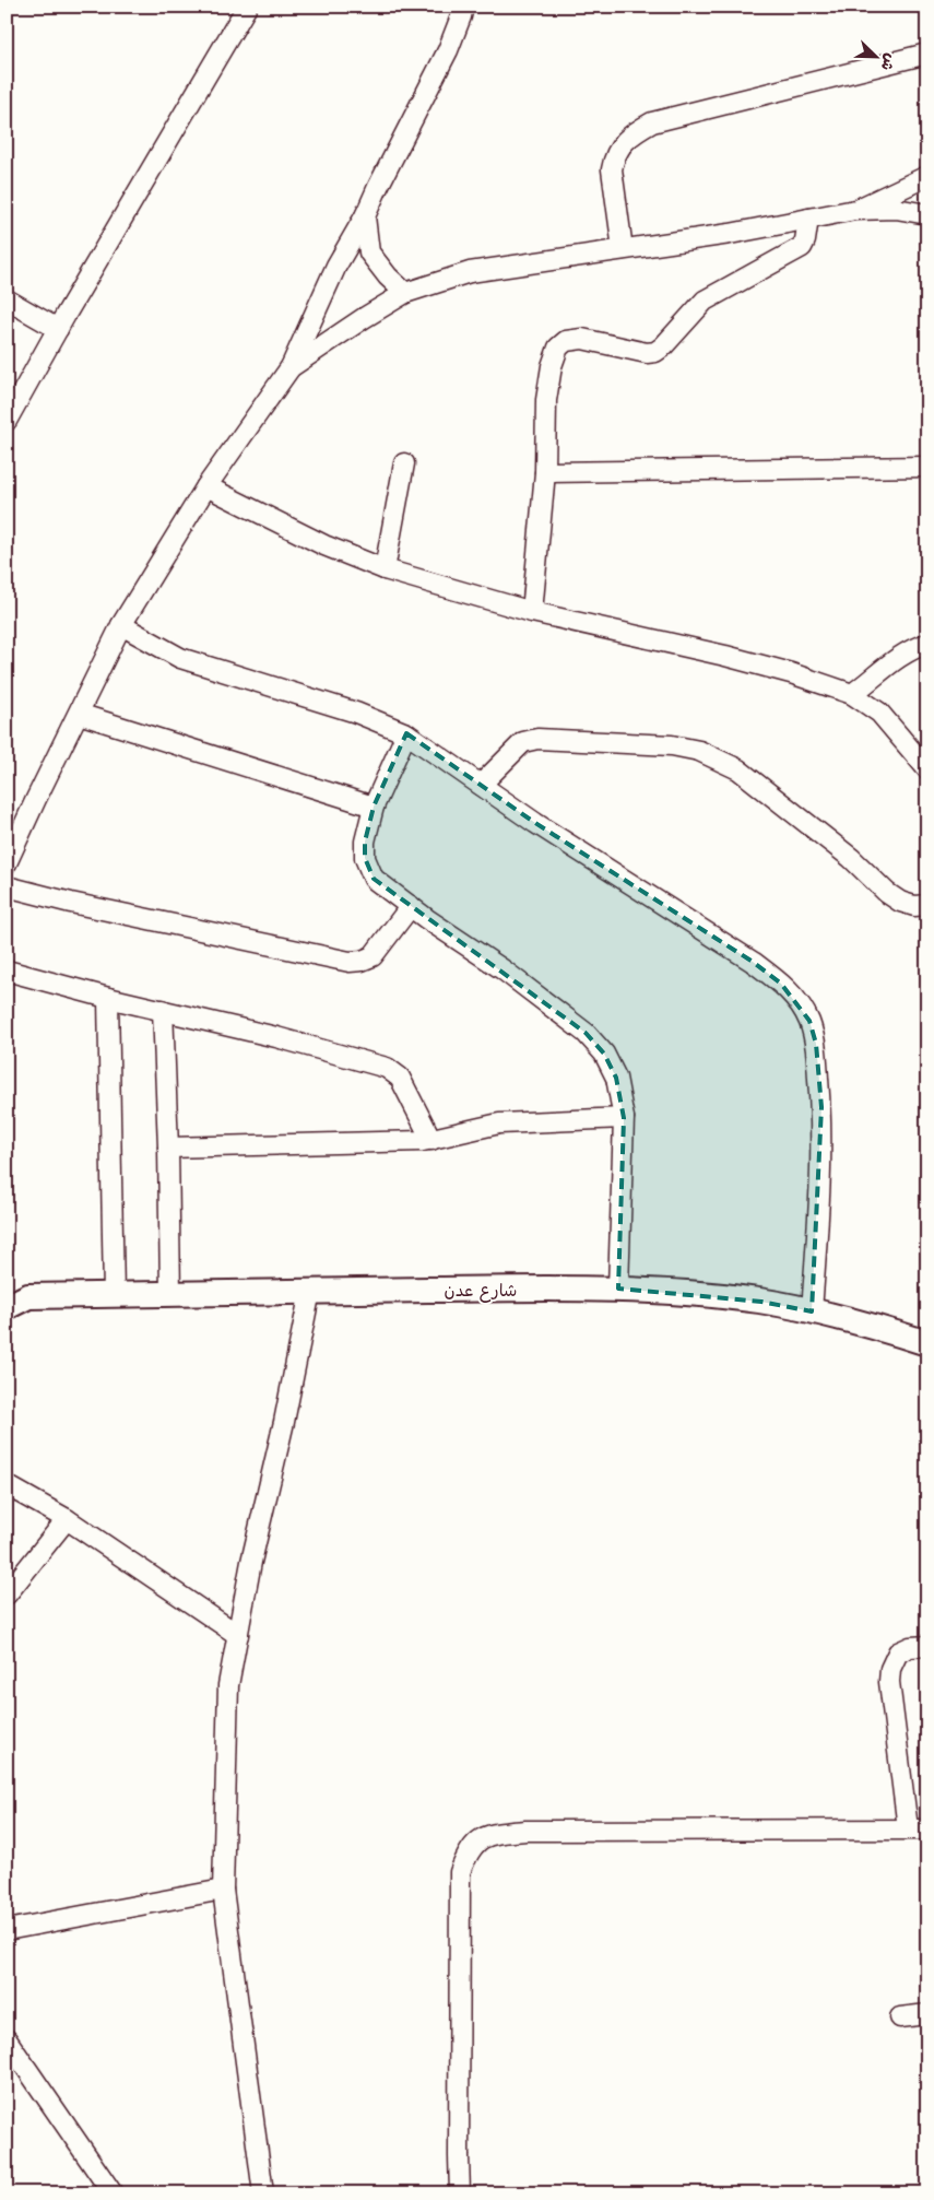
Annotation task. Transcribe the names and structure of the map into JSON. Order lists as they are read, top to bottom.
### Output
{
  "streets": {
    "street": ["شارع عدن"]
  },
  "north": "bottom right"
}
